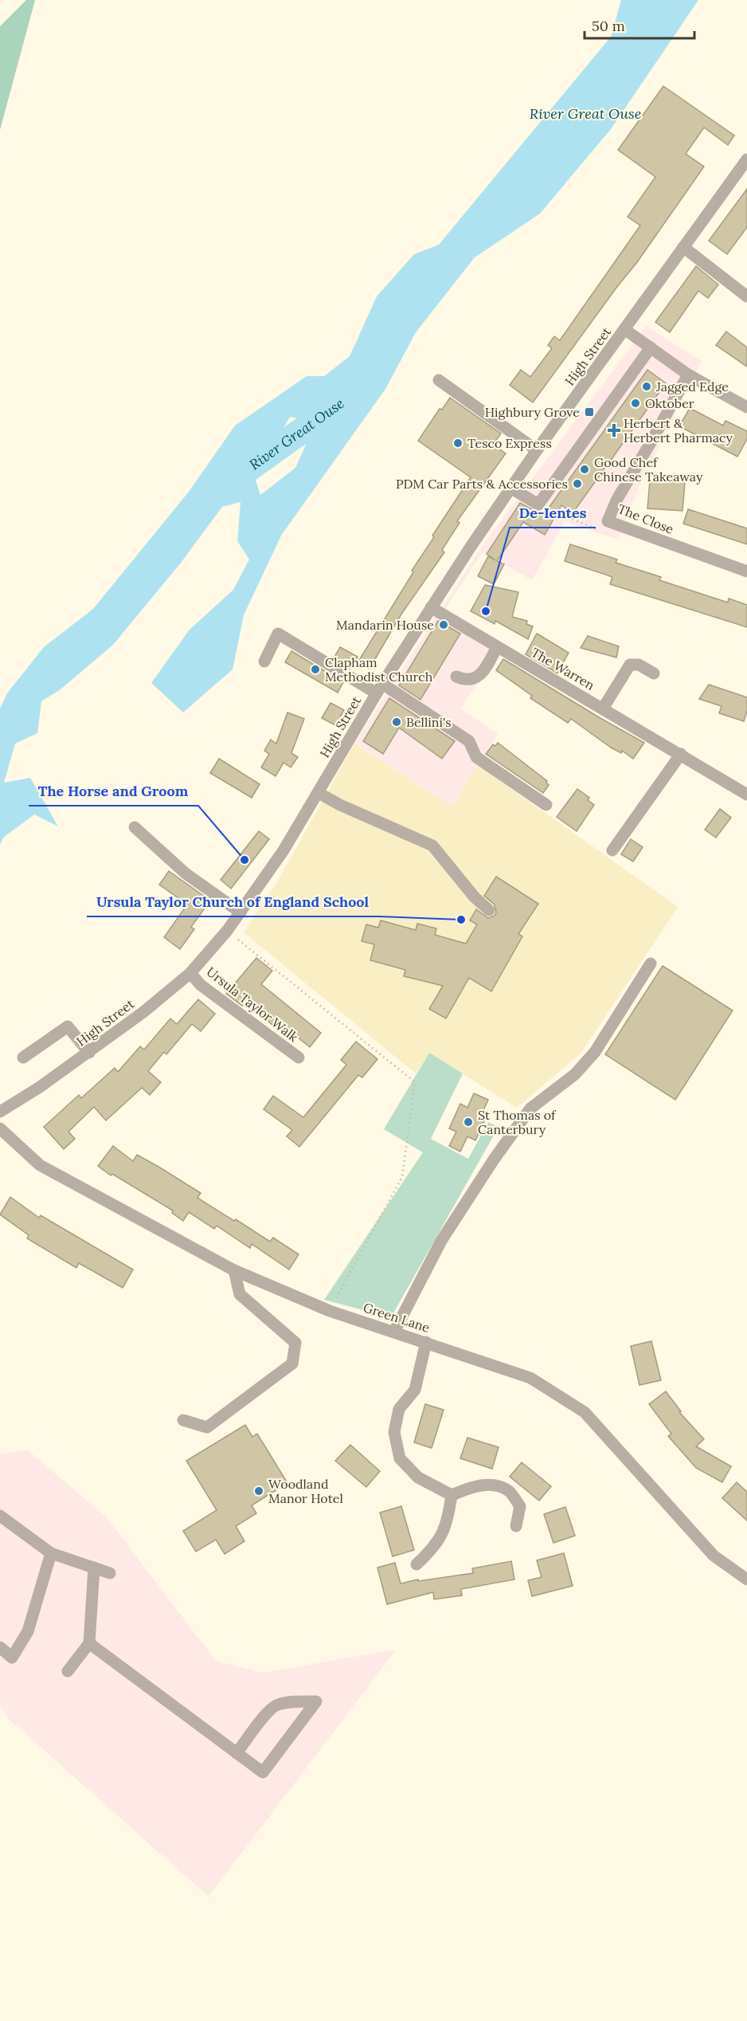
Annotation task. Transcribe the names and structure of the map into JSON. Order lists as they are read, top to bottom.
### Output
{
  "streets": {
    "street": [
      "High Street",
      "The Close",
      "The Warren",
      "Ursula Taylor Walk",
      "Green Lane"
    ]
  },
  "crossings": [
    ["High Street", "The Warren"],
    ["High Street", "Ursula Taylor Walk"]
  ],
  "water": ["River Great Ouse"],
  "places": {
    "other": [
      "Jagged Edge",
      "Oktober",
      "Tesco Express",
      "Good Chef Chinese Takeaway",
      "PDM Car Parts & Accessories",
      "De-Ientes",
      "Mandarin House",
      "Clapham Methodist Church",
      "Bellini's",
      "The Horse and Groom",
      "Ursula Taylor Church of England School",
      "St Thomas of Canterbury",
      "Woodland Manor Hotel"
    ],
    "transit": ["Highbury Grove"],
    "health": ["Herbert & Herbert Pharmacy"]
  },
  "scale_bar": "50 m"
}
